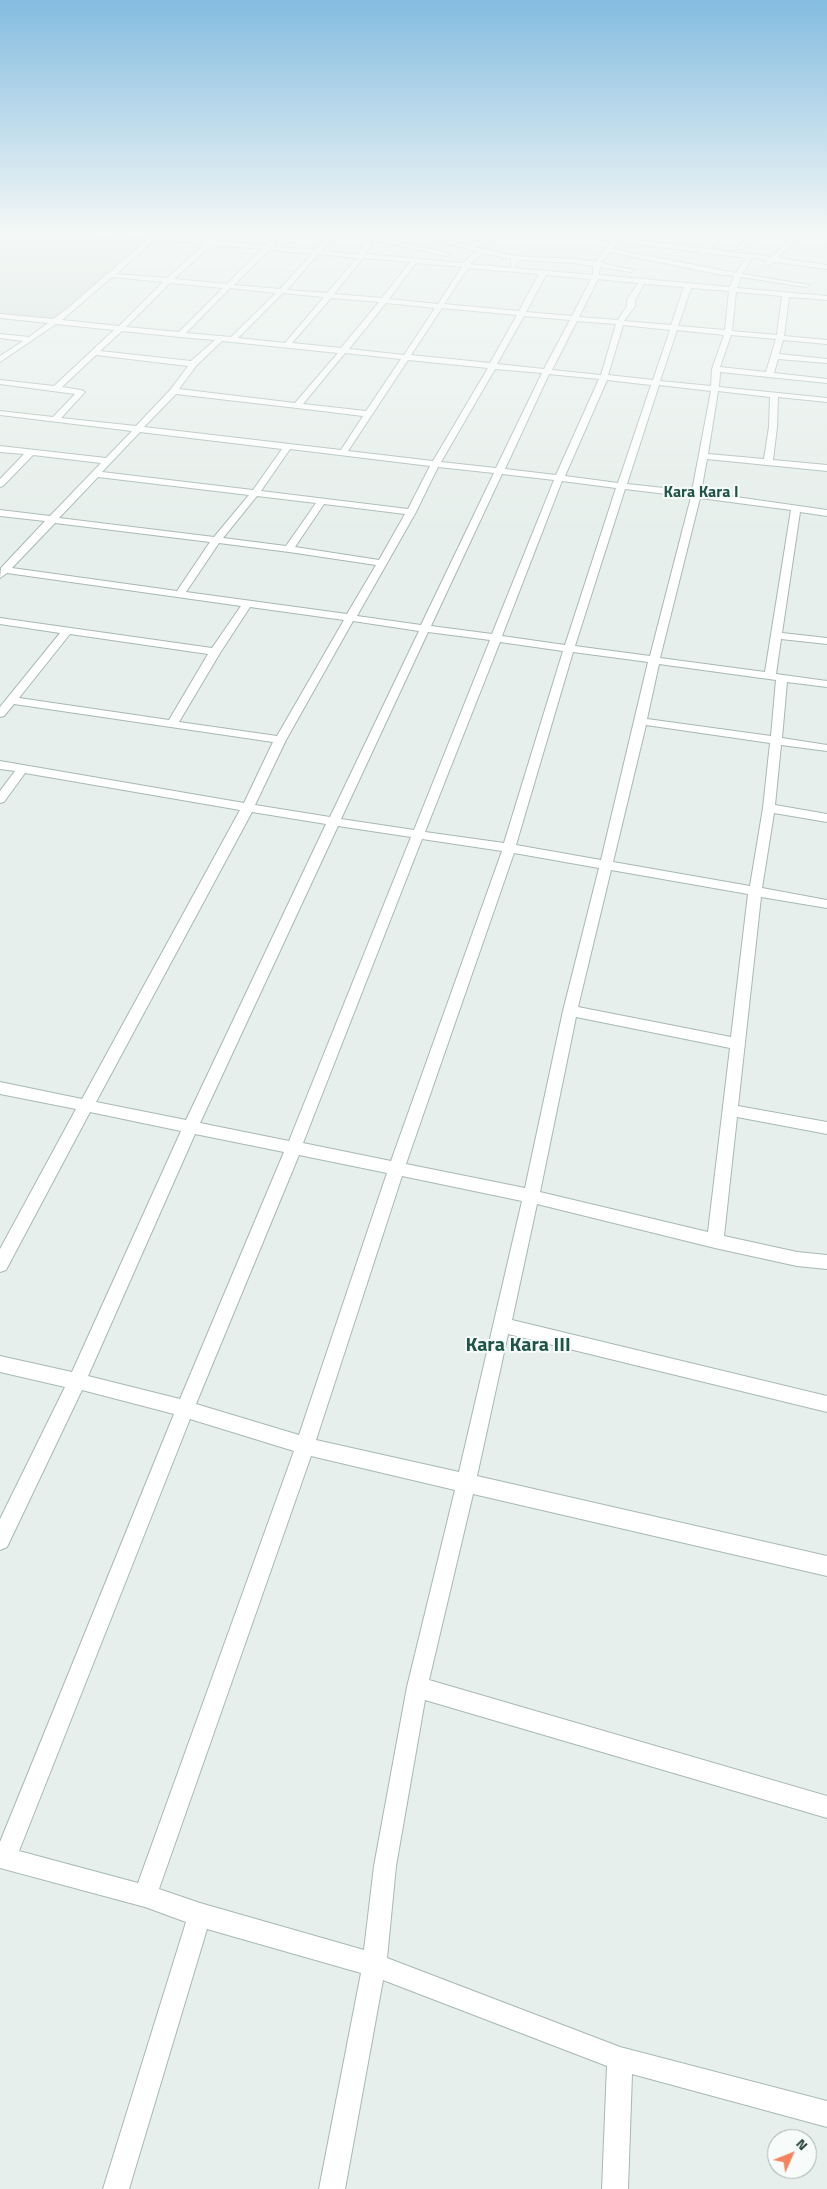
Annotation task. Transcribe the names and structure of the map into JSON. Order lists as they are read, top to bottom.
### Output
{
  "districts": ["Kara Kara I", "Kara Kara III"],
  "north": "top right"
}
